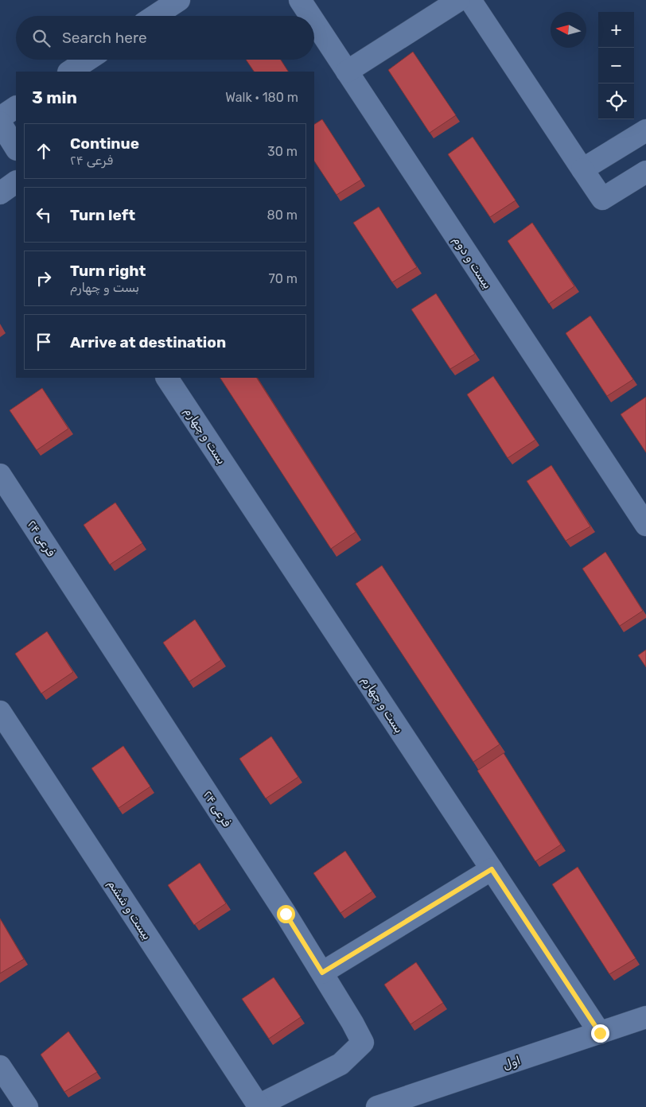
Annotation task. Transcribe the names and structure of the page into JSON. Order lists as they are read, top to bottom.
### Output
{
  "streets": {
    "street": [
      "بیست و دوم",
      "بست و چهارم",
      "فرعی ۲۴",
      "بیست و ششم",
      "اول"
    ]
  },
  "crossings": [
    ["بست و چهارم", "اول"],
    ["فرعی ۲۴", "بیست و ششم"]
  ],
  "north": "left",
  "page": {
    "map_buttons": ["+", "−"],
    "search": "Search here",
    "heading": ["3 min", "Walk · 180 m"],
    "list": [
      ["Continue", "فرعی ۲۴", "30 m"],
      ["Turn left", "80 m"],
      ["Turn right", "بست و چهارم", "70 m"],
      "Arrive at destination"
    ]
  }
}
